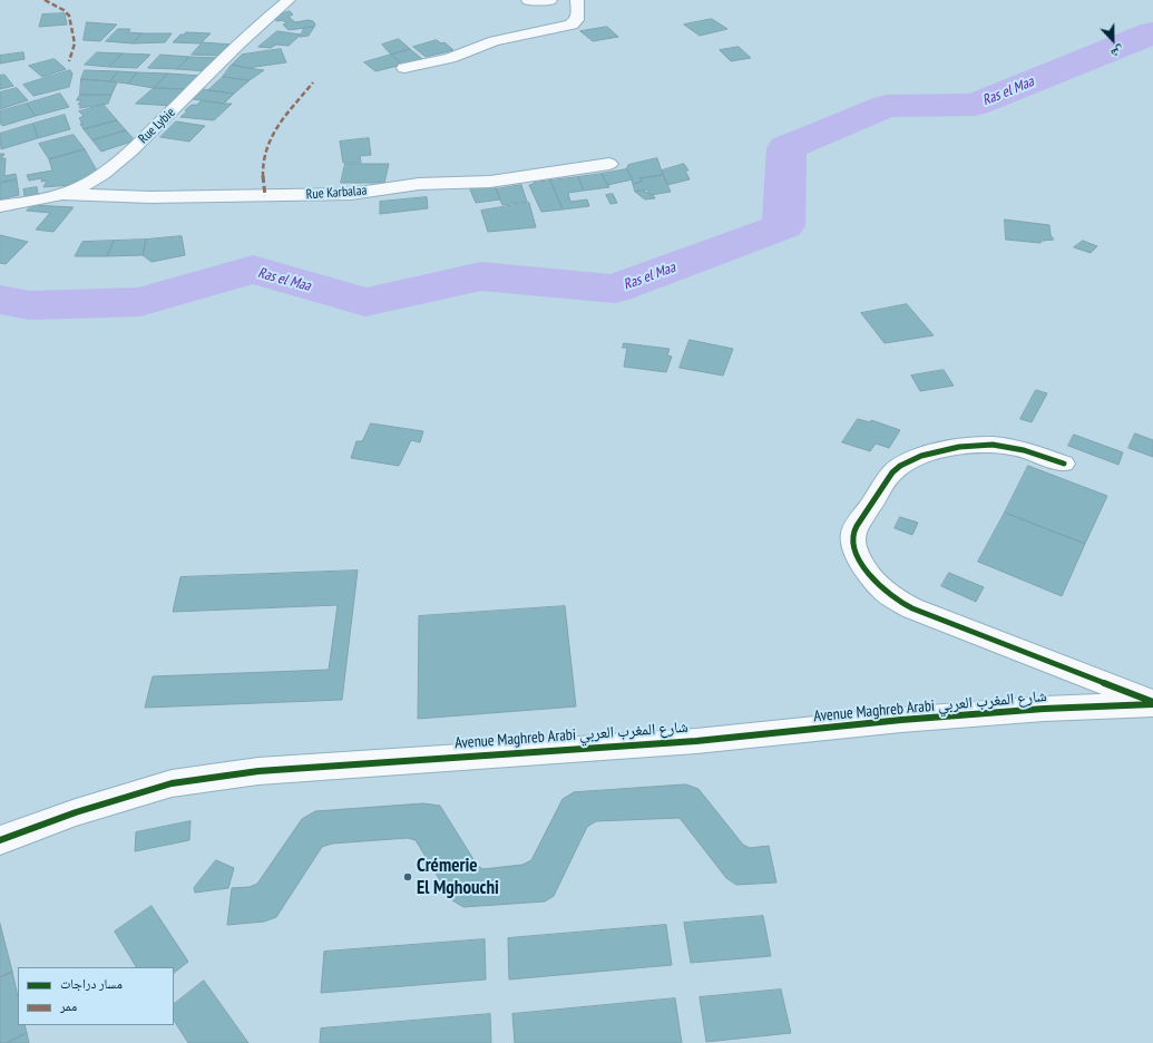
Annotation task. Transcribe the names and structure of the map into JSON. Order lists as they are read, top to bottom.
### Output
{
  "streets": {
    "street": ["Rue Lybie", "Rue Karbalaa", "Avenue Maghreb Arabi شارع المغرب العربي"]
  },
  "crossings": [
    ["Rue Lybie", "Rue Karbalaa"]
  ],
  "water": ["Ras el Maa"],
  "places": ["Crémerie El Mghouchi"],
  "legend": ["مسار دراجات", "ممر"],
  "north": "bottom"
}
